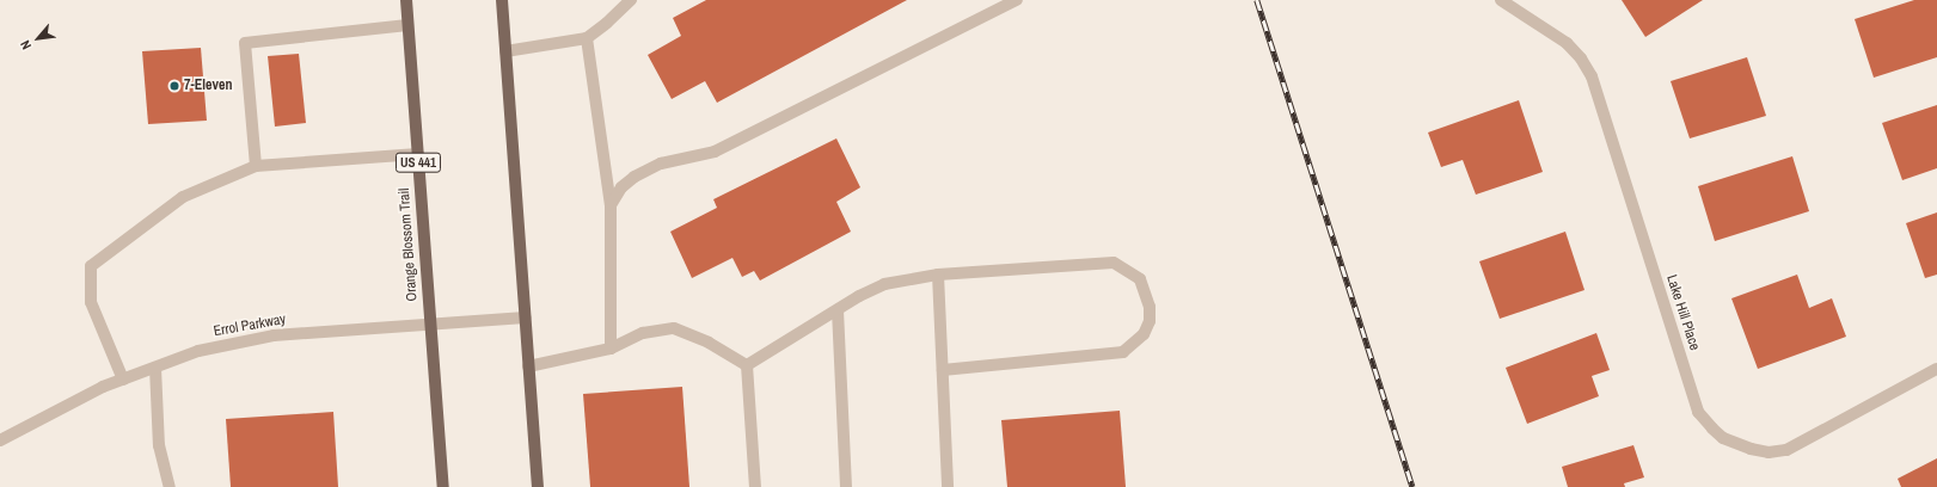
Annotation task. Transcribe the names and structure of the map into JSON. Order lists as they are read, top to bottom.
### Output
{
  "streets": {
    "main road": ["US 441", "Orange Blossom Trail"],
    "street": ["Lake Hill Place", "Errol Parkway"]
  },
  "crossings": [
    ["Orange Blossom Trail", "Errol Parkway"]
  ],
  "places": ["7-Eleven"],
  "north": "bottom left"
}
